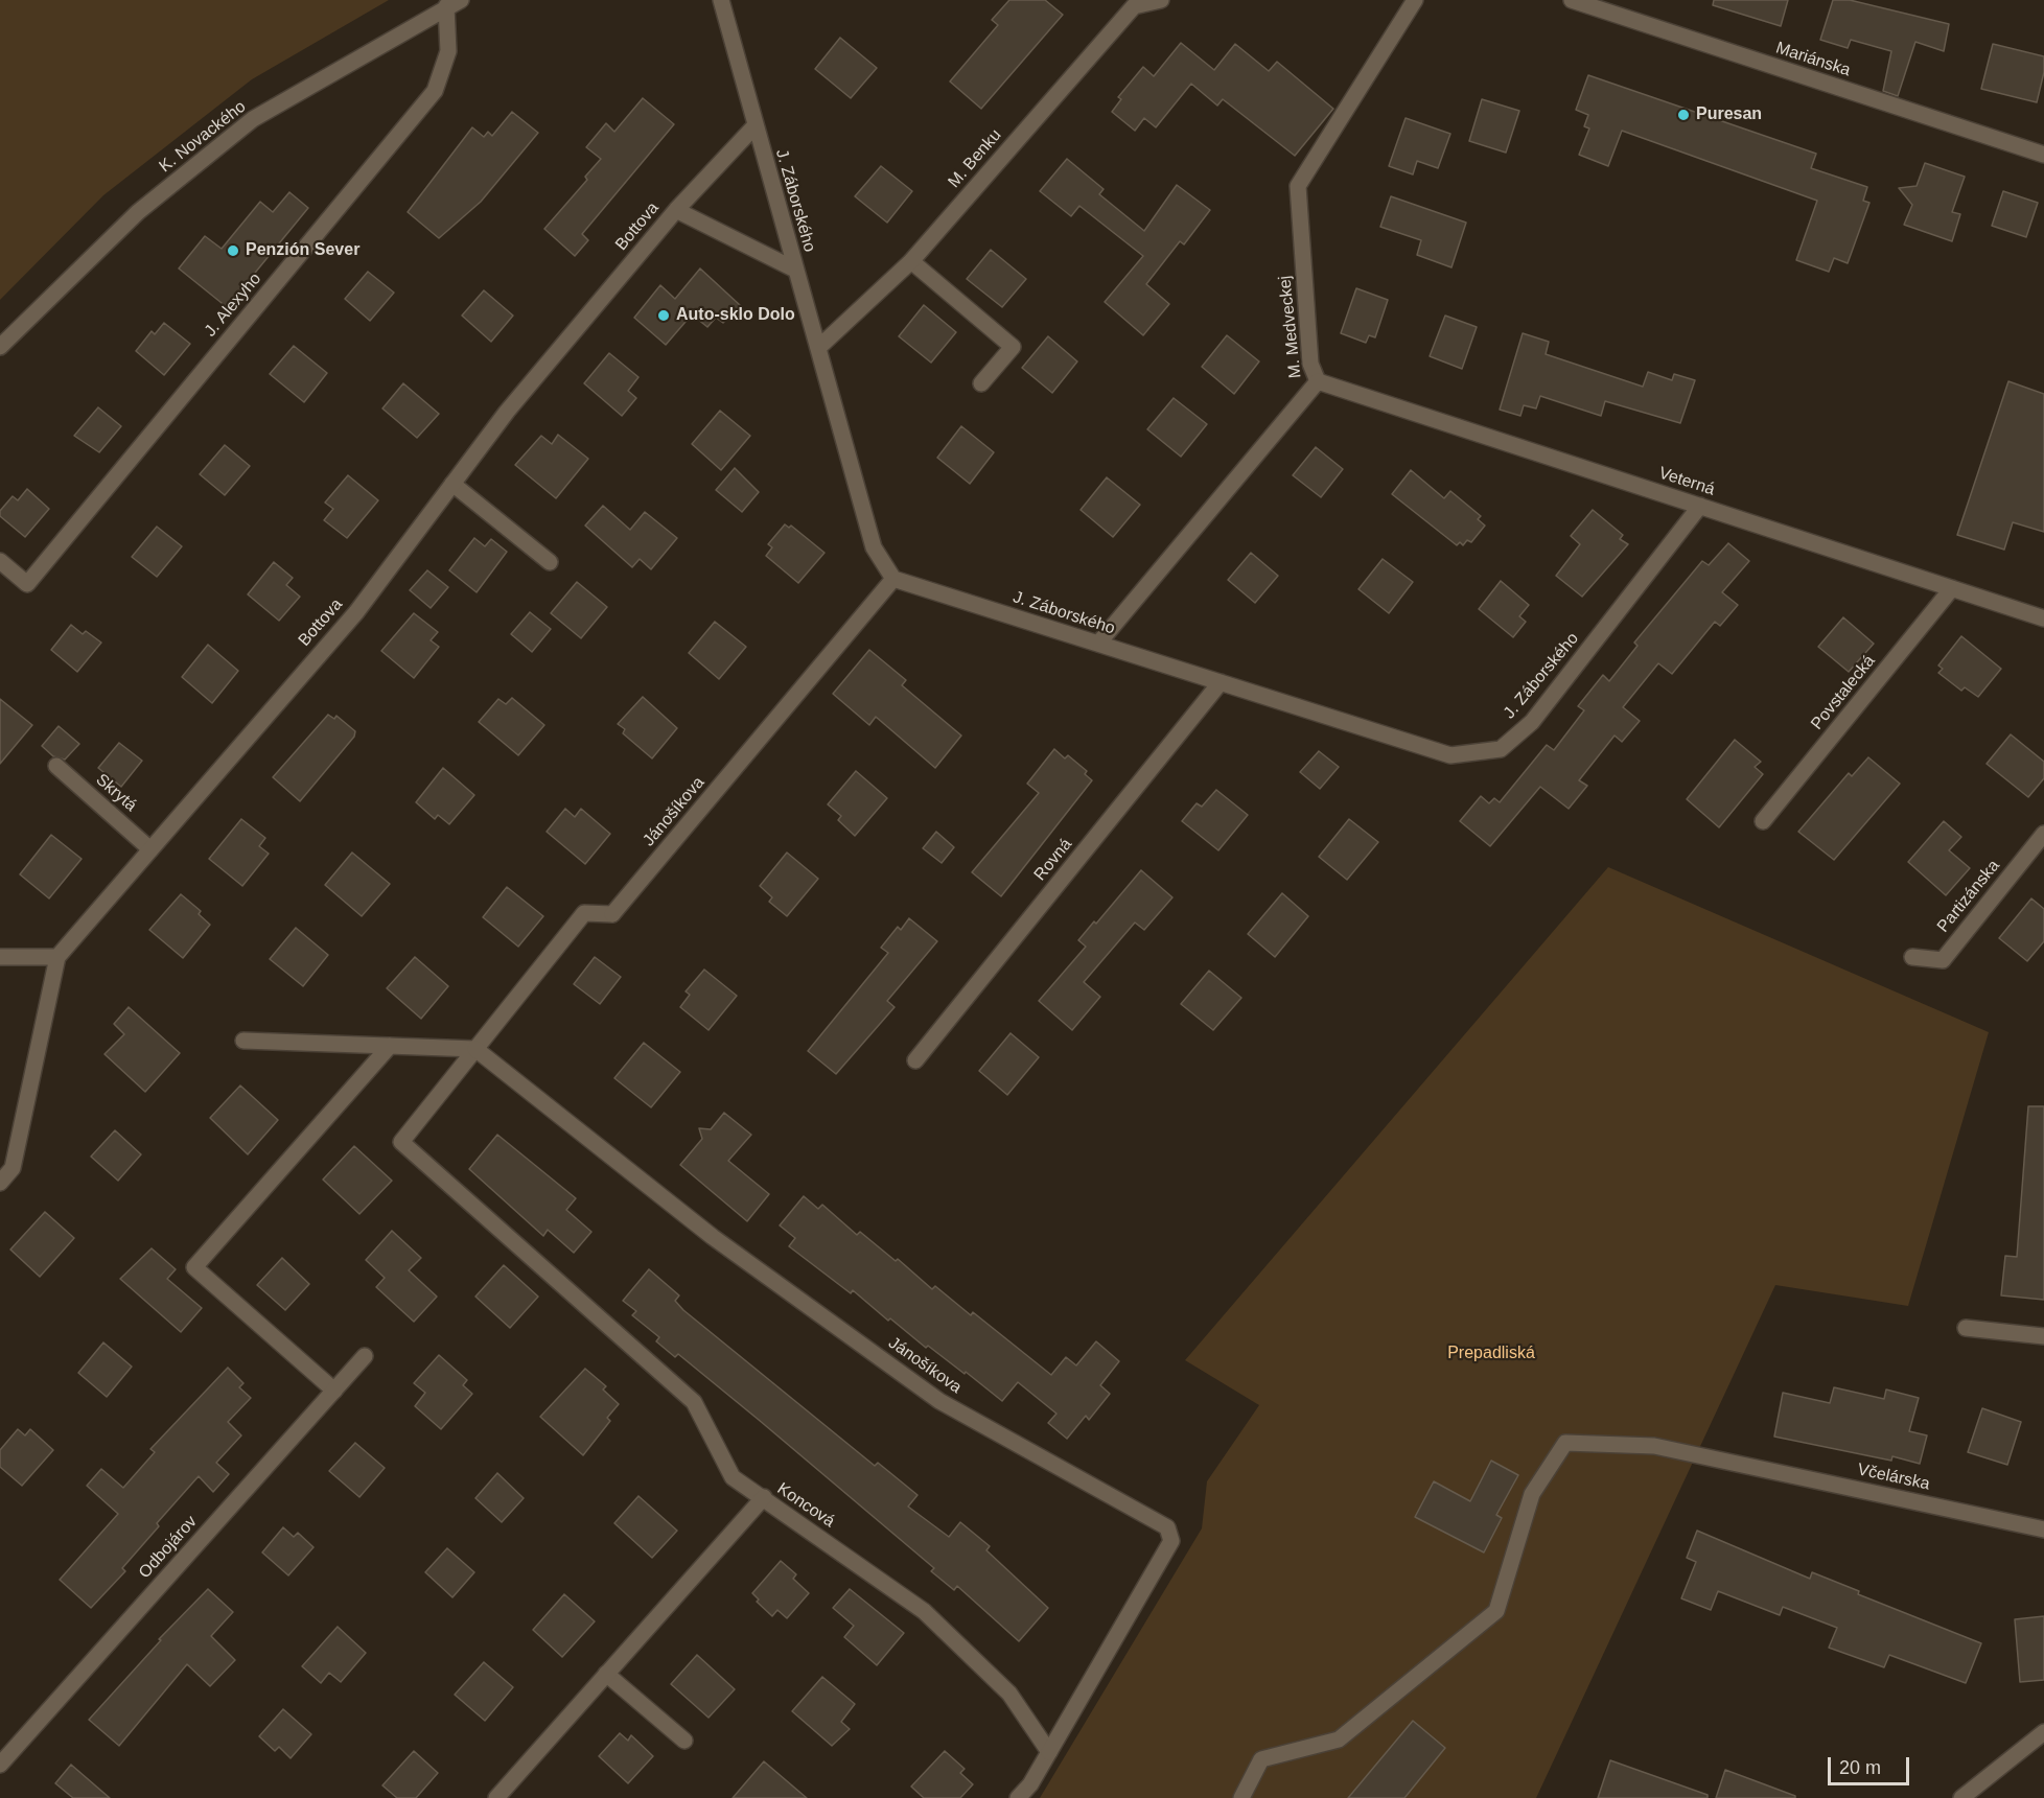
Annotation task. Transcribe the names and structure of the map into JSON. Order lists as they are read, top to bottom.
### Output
{
  "streets": {
    "street": [
      "Mariánska",
      "K. Novackého",
      "M. Benku",
      "J. Záborského",
      "Bottova",
      "J. Alexyho",
      "M. Medveckej",
      "Veterná",
      "Povstalecká",
      "Skrytá",
      "Jánošíkova",
      "Rovná",
      "Partizánska",
      "Včelárska",
      "Koncová",
      "Odbojárov"
    ]
  },
  "crossings": [
    ["K. Novackého", "J. Alexyho"],
    ["M. Benku", "J. Záborského"],
    ["J. Záborského", "Bottova"],
    ["J. Záborského", "M. Medveckej"],
    ["J. Záborského", "Veterná"],
    ["J. Záborského", "Jánošíkova"],
    ["J. Záborského", "Rovná"],
    ["Bottova", "Skrytá"],
    ["M. Medveckej", "Veterná"],
    ["Veterná", "Povstalecká"],
    ["Jánošíkova", "Koncová"]
  ],
  "parks": ["Prepadliská"],
  "places": ["Puresan", "Penzión Sever", "Auto-sklo Dolo"],
  "scale_bar": "20 m"
}
